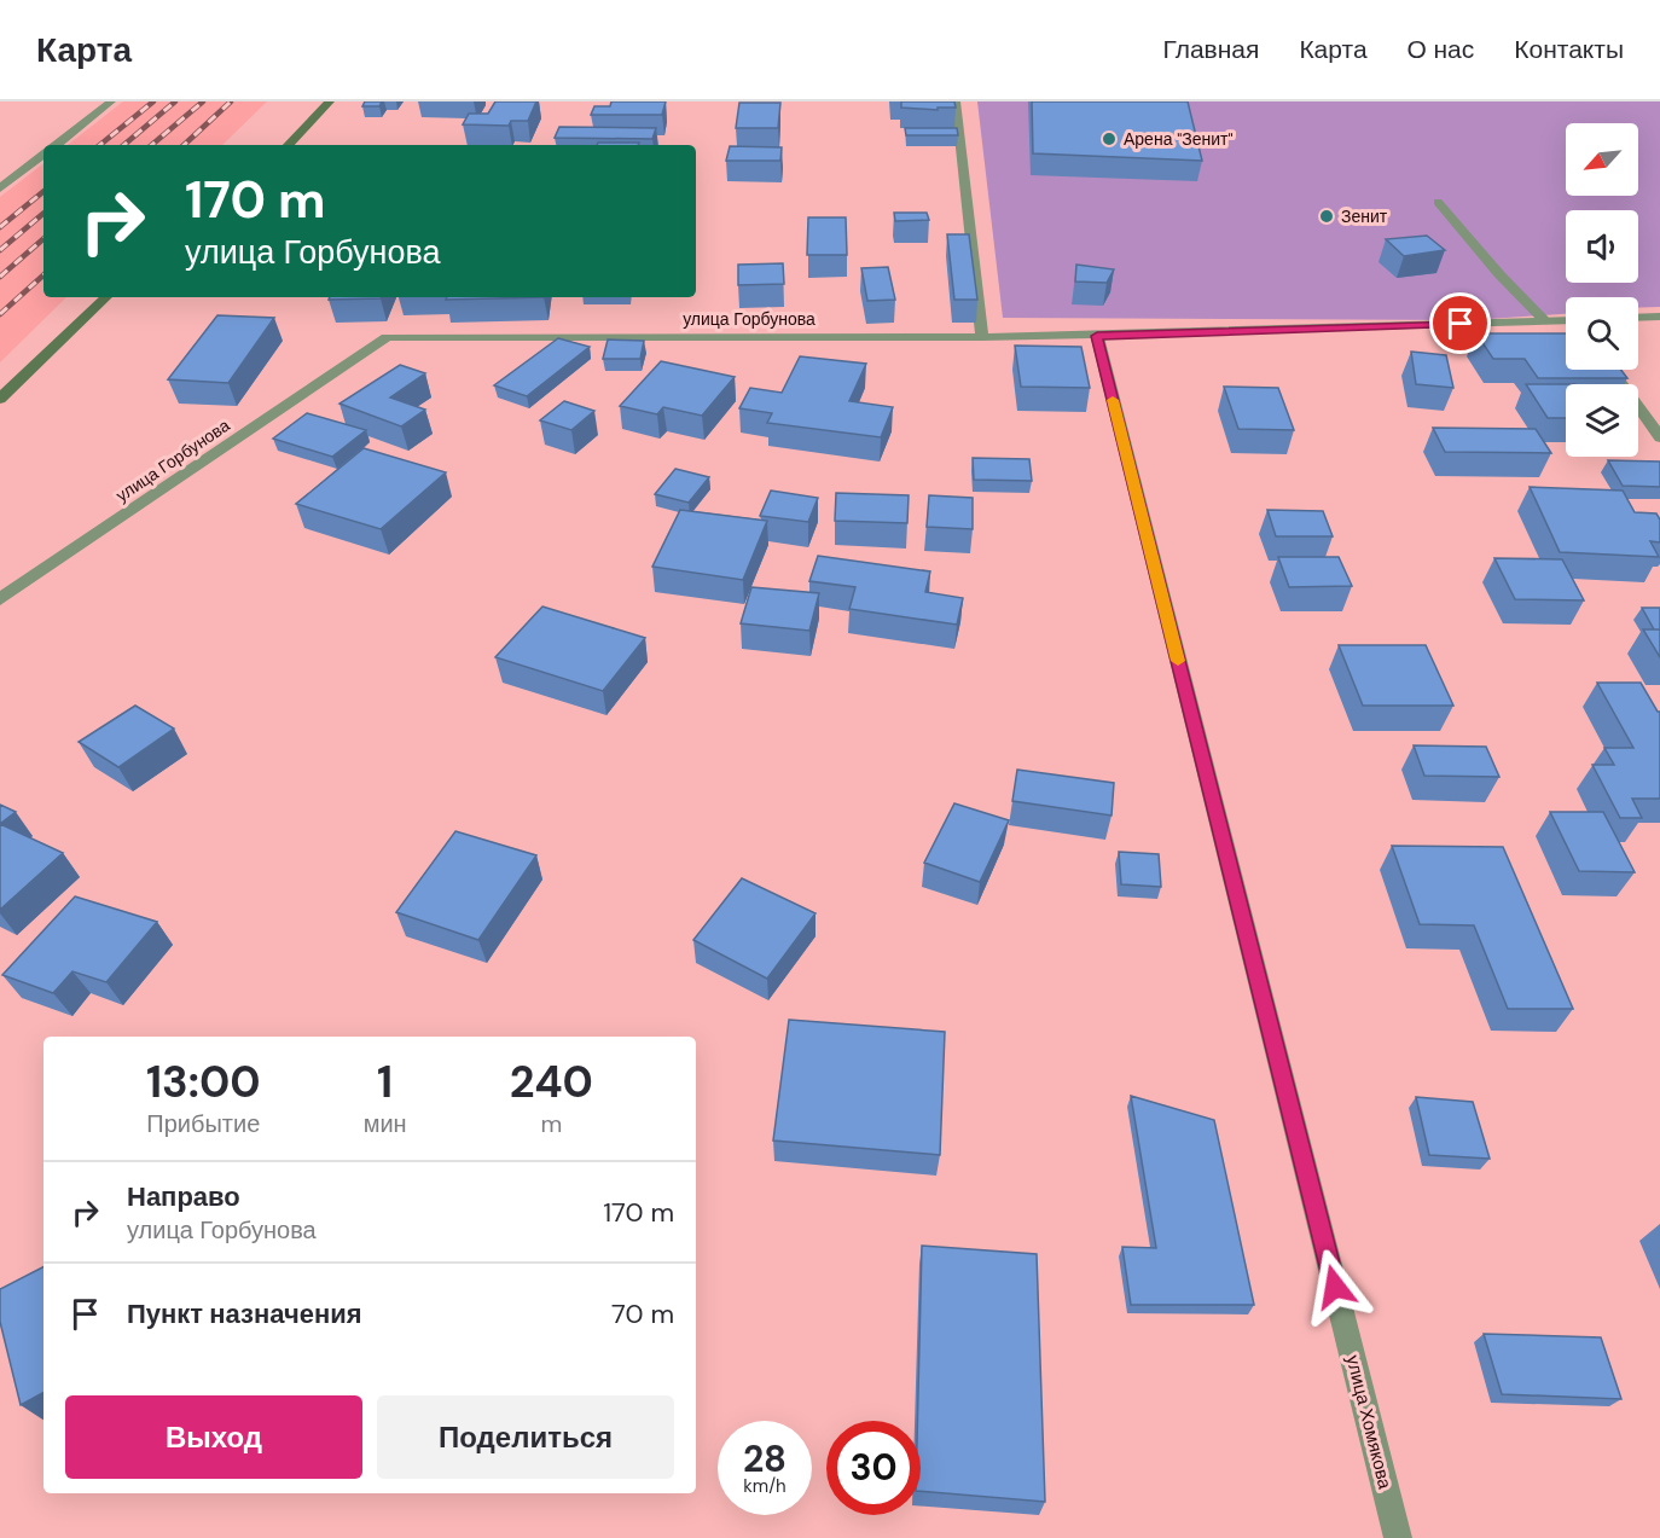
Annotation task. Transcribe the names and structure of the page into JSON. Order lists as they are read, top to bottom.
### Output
{
  "streets": {
    "street": ["улица Горбунова", "улица Хомякова"]
  },
  "crossings": [
    ["улица Горбунова", "улица Хомякова"]
  ],
  "places": ["Арена \"Зенит\"", "Зенит"],
  "north": "bottom left",
  "page": {
    "header": "Карта",
    "nav": [
      "Главная",
      "Карта",
      "О нас",
      "Контакты"
    ],
    "turn": ["170 m", "улица Горбунова"],
    "eta": [
      "13:00",
      "Прибытие",
      "1",
      "мин",
      "240",
      "m"
    ],
    "list": [
      {
        "name": "Направо",
        "note": "улица Горбунова",
        "value": "170 m"
      },
      {
        "name": "Пункт назначения",
        "value": "70 m"
      }
    ],
    "buttons": ["Выход", "Поделиться"],
    "speed": "28 km/h",
    "limit": "30"
  }
}
